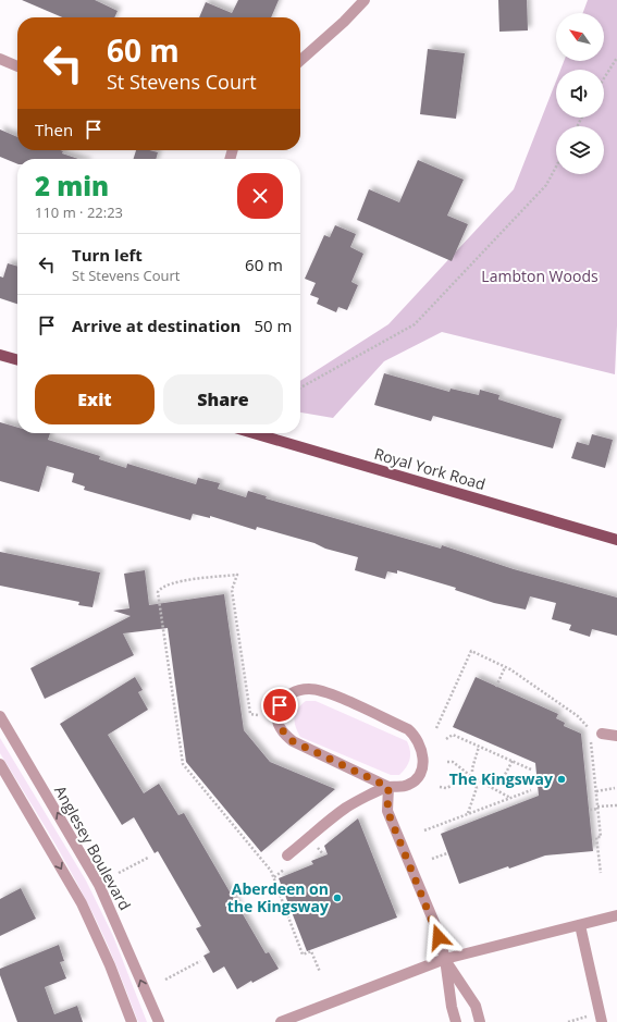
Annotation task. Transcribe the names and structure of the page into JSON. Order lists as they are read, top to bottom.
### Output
{
  "streets": {
    "main road": ["Royal York Road"],
    "street": ["Anglesey Boulevard"]
  },
  "parks": ["Lambton Woods"],
  "places": ["The Kingsway", "Aberdeen on the Kingsway"],
  "north": "top left",
  "page": {
    "turn": ["60 m", "St Stevens Court"],
    "then": "Then",
    "heading": ["2 min", "110 m · 22:23"],
    "list": [
      {
        "name": "Turn left",
        "note": "St Stevens Court",
        "value": "60 m"
      },
      {
        "name": "Arrive at destination",
        "value": "50 m"
      }
    ],
    "buttons": ["Exit", "Share"]
  }
}
